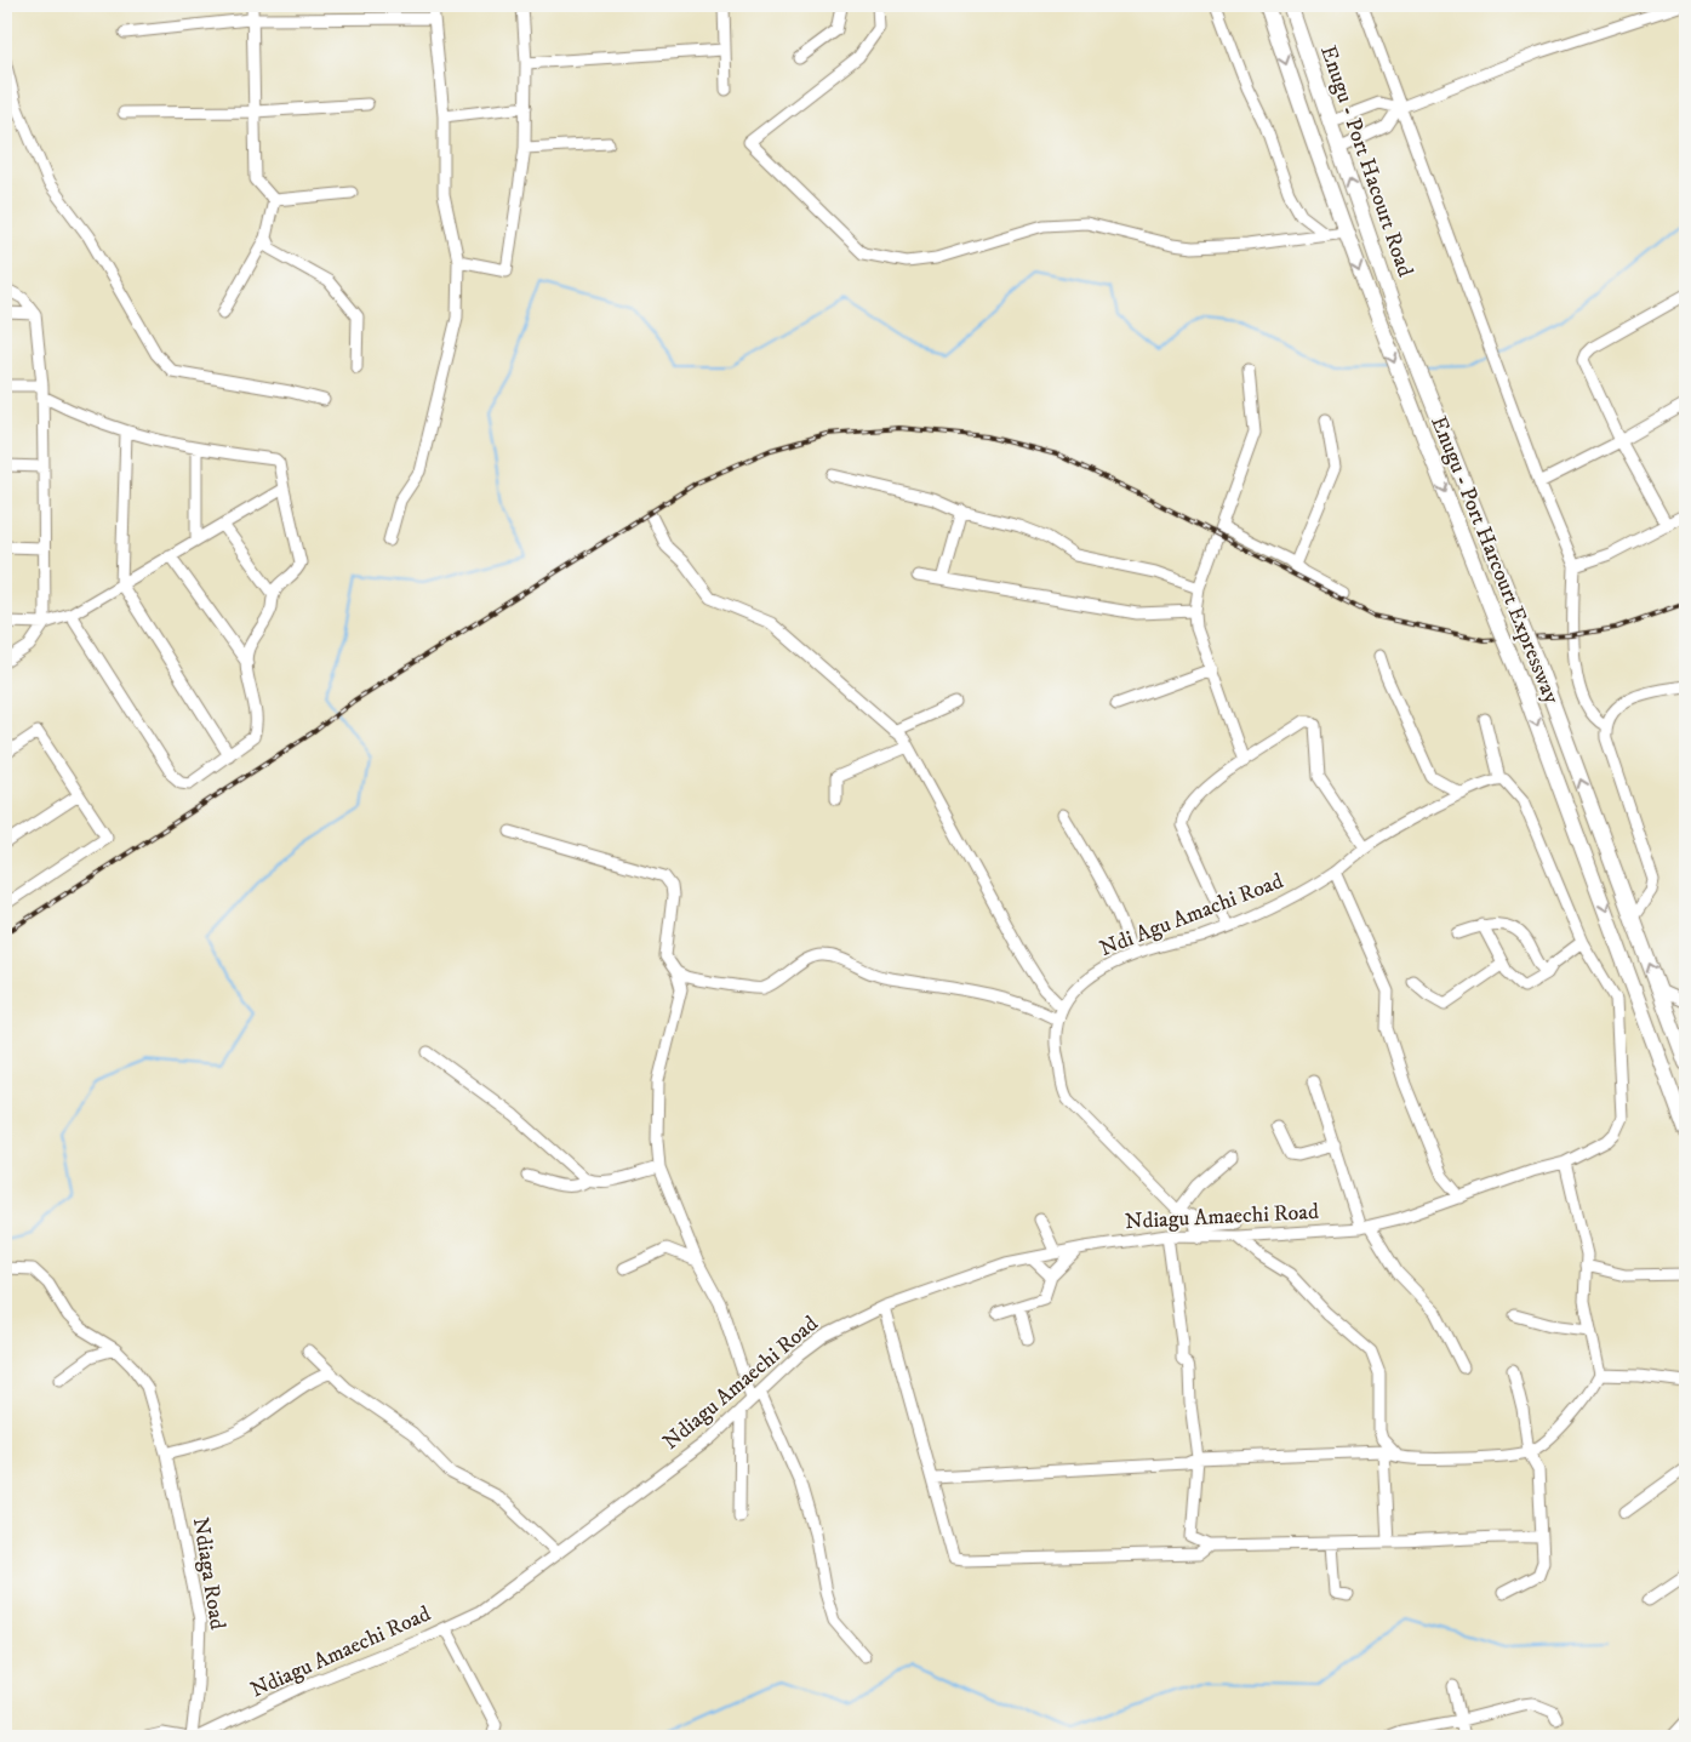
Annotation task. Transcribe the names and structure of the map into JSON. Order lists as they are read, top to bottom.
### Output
{
  "streets": {
    "highway": ["Enugu - Port Hacourt Road", "Enugu - Port Harcourt Expressway"],
    "street": ["Ndi Agu Amachi Road", "Ndiagu Amaechi Road", "Ndiaga Road"]
  },
  "crossings": [
    ["Ndi Agu Amachi Road", "Ndiagu Amaechi Road"]
  ],
  "one_way": ["Enugu - Port Hacourt Road", "Enugu - Port Harcourt Expressway"]
}
